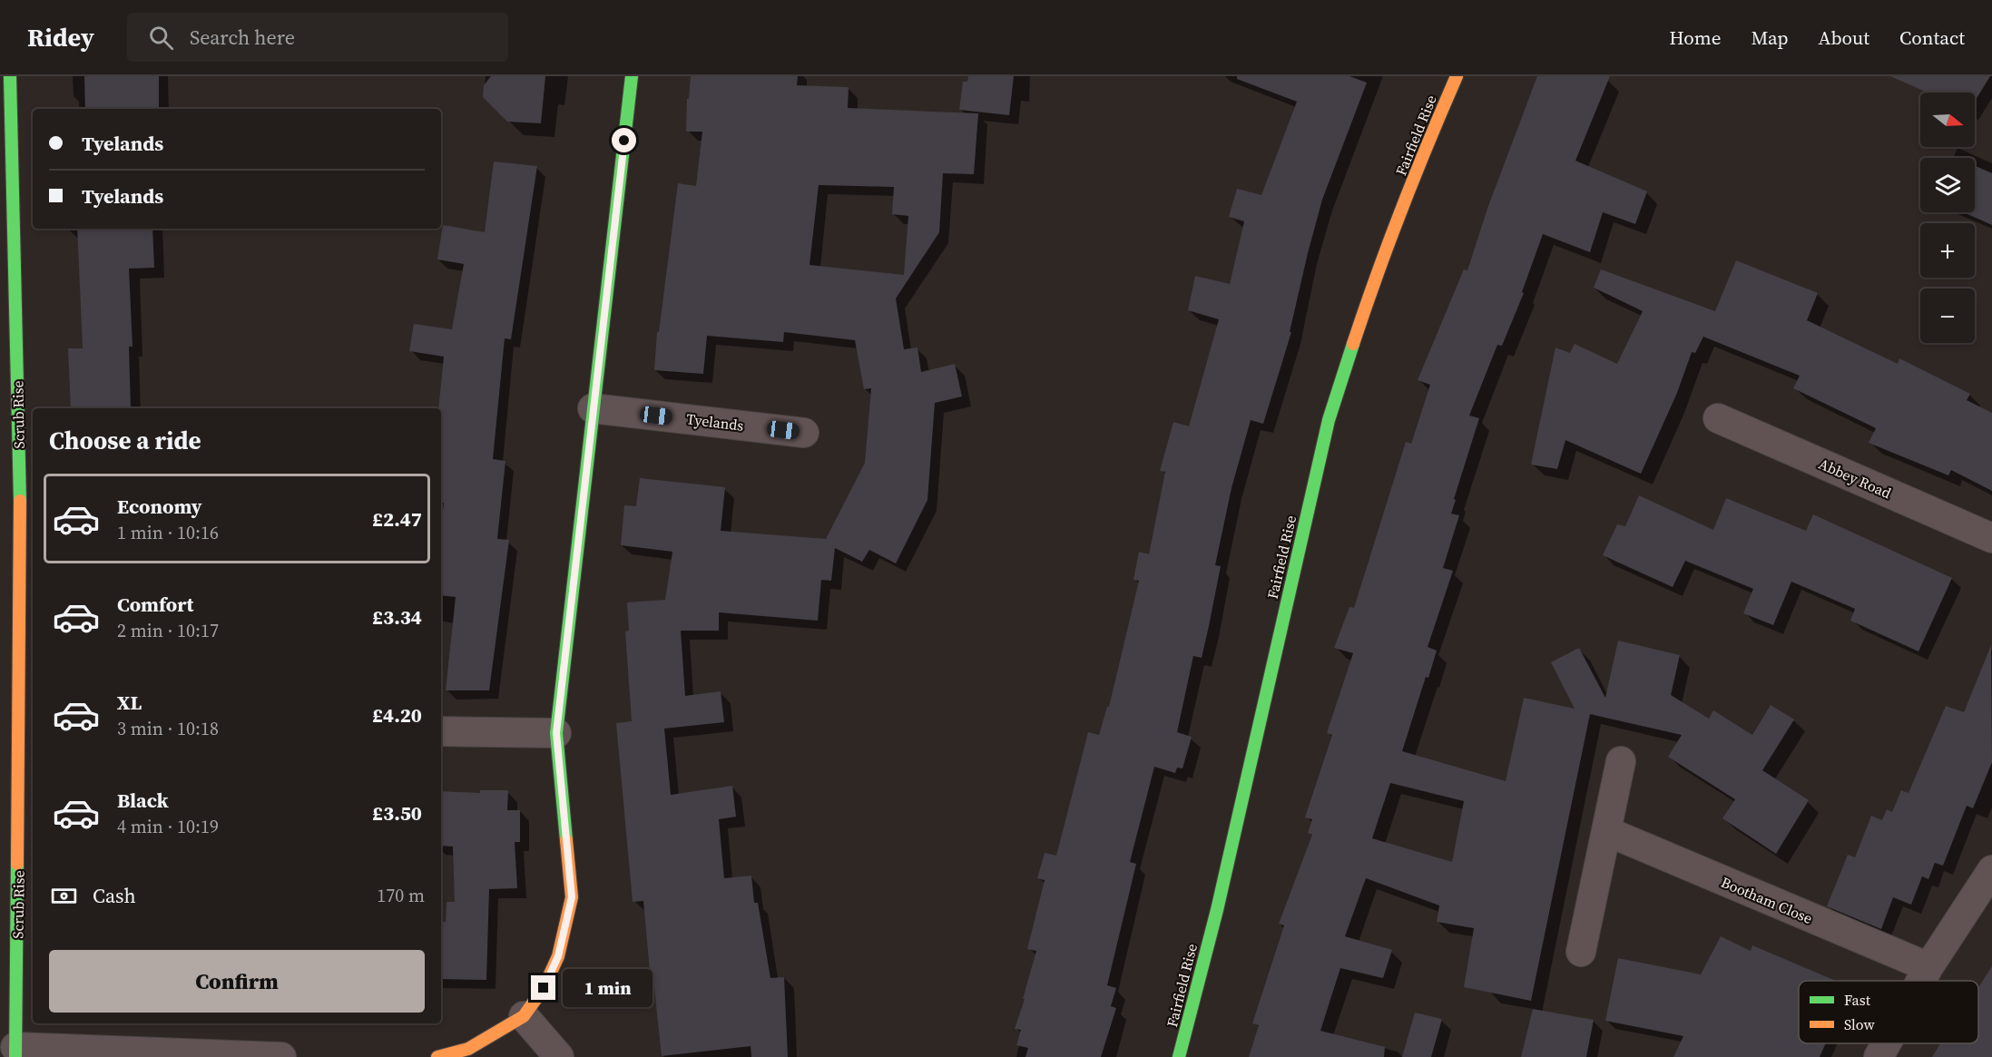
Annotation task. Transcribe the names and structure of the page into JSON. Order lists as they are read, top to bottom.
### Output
{
  "streets": {
    "street": [
      "Fairfield Rise",
      "Scrub Rise",
      "Tyelands",
      "Abbey Road",
      "Bootham Close"
    ]
  },
  "legend": ["Fast", "Slow"],
  "north": "right",
  "page": {
    "header": "Ridey",
    "search": "Search here",
    "nav": [
      "Home",
      "Map",
      "About",
      "Contact"
    ],
    "map_buttons": ["+", "−"],
    "banner": ["Tyelands", "Tyelands"],
    "heading": "Choose a ride",
    "list": [
      {
        "name": "Economy",
        "note": "1 min · 10:16",
        "value": "£2.47"
      },
      {
        "name": "Comfort",
        "note": "2 min · 10:17",
        "value": "£3.34"
      },
      {
        "name": "XL",
        "note": "3 min · 10:18",
        "value": "£4.20"
      },
      {
        "name": "Black",
        "note": "4 min · 10:19",
        "value": "£3.50"
      }
    ],
    "pay": ["Cash", "170 m"],
    "buttons": "Confirm",
    "bubble": "1 min"
  }
}
